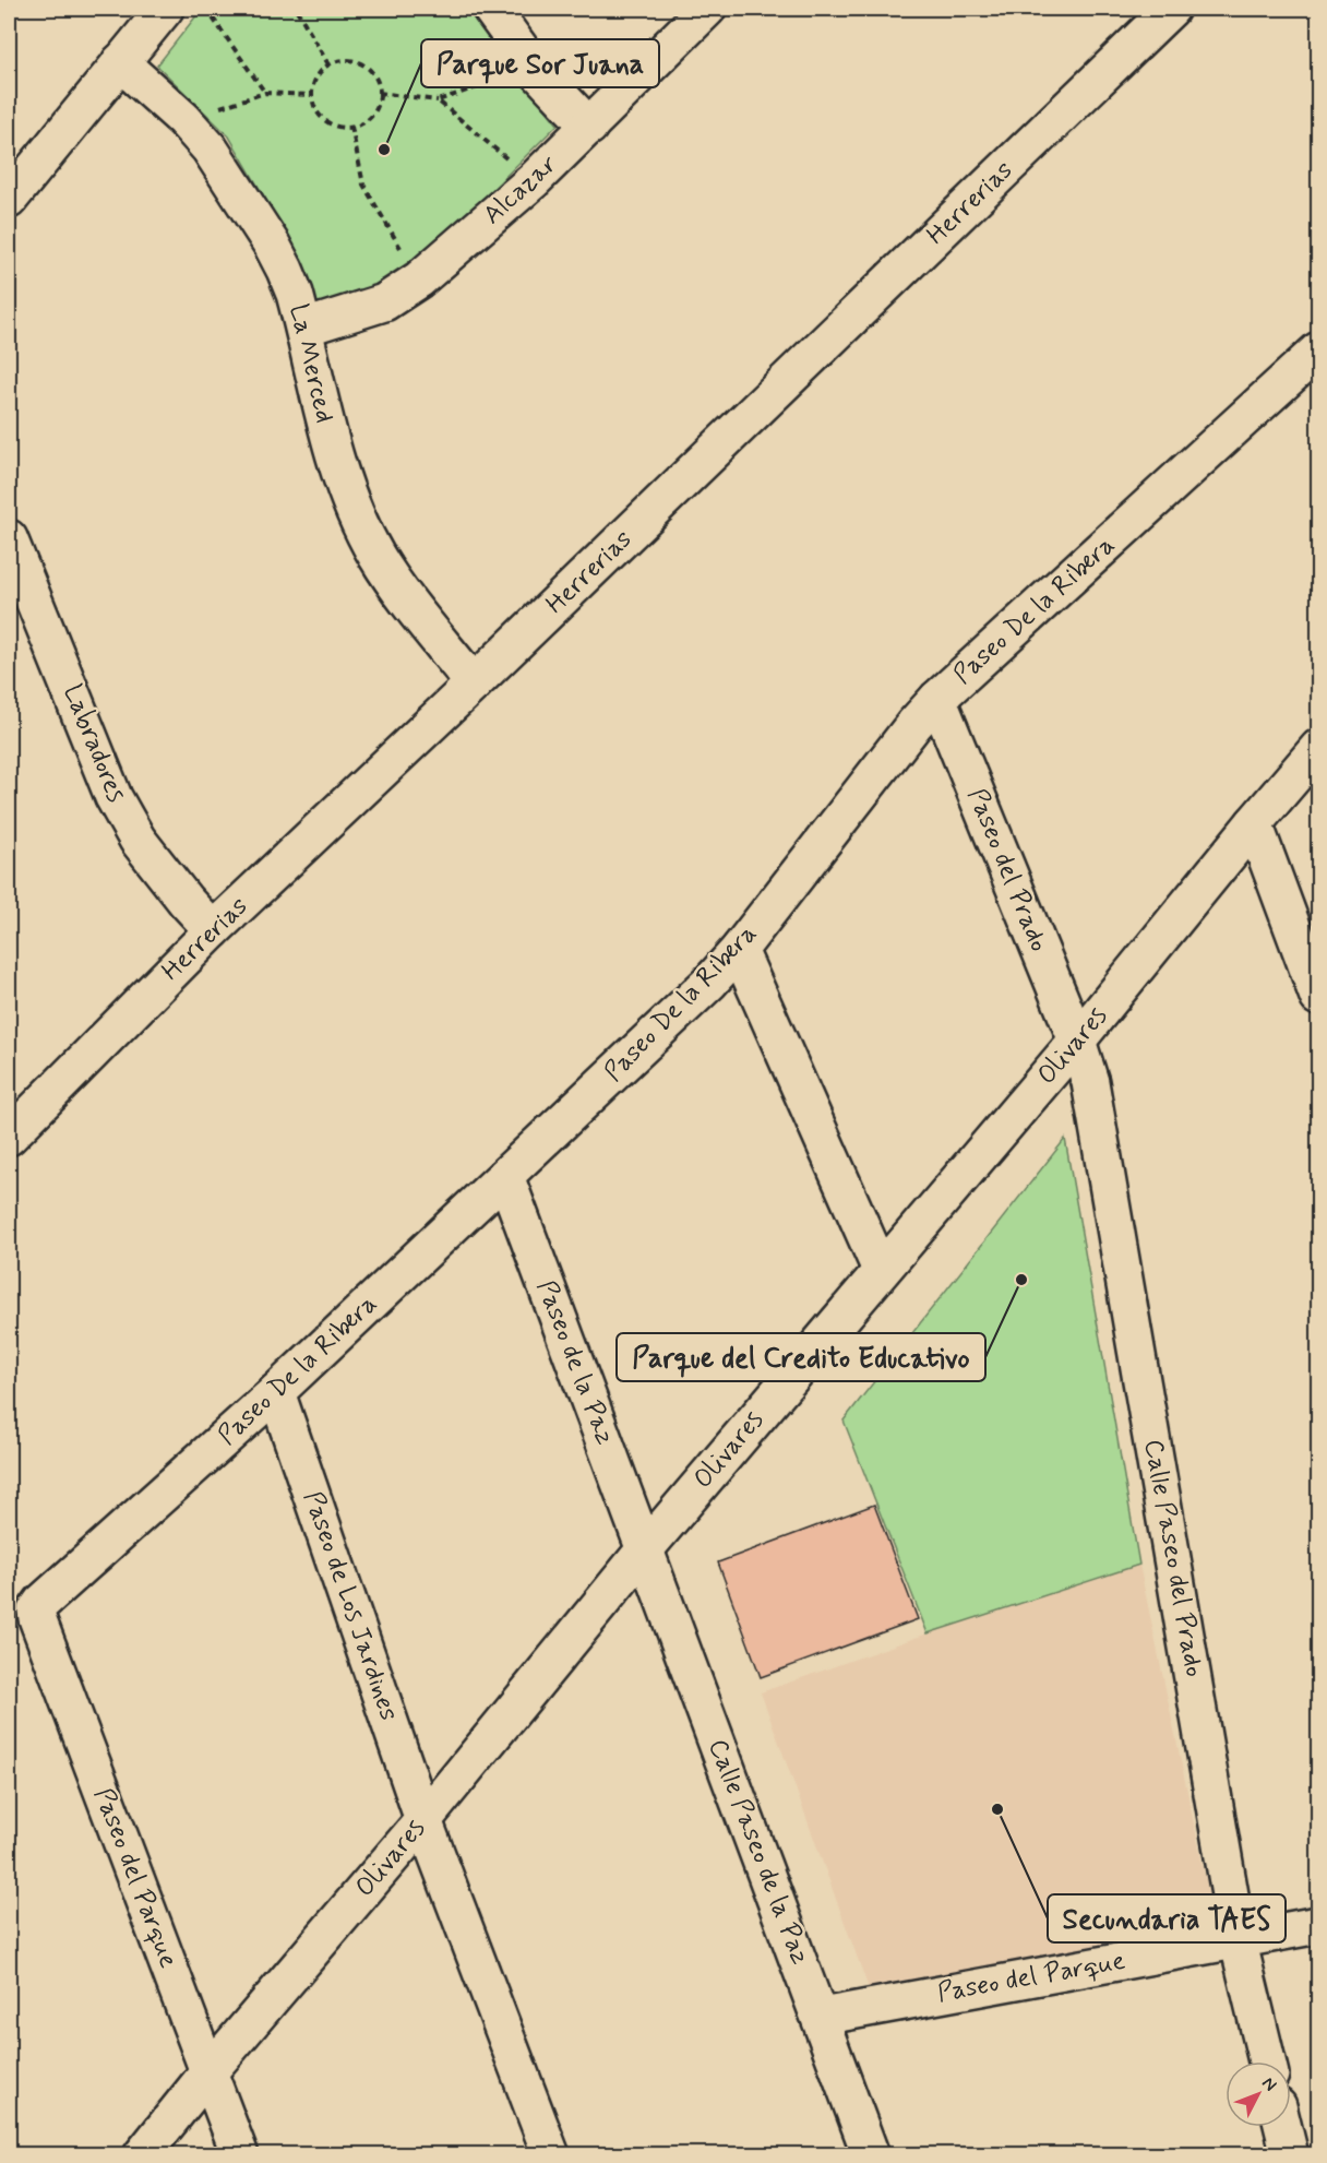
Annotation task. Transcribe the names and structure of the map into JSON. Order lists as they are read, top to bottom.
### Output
{
  "streets": {
    "street": [
      "Alcazar",
      "Herrerias",
      "La Merced",
      "Paseo De la Ribera",
      "Labradores",
      "Paseo del Prado",
      "Olivares",
      "Paseo de la Paz",
      "Calle Paseo del Prado",
      "Paseo de Los Jardines",
      "Calle Paseo de la Paz",
      "Paseo del Parque"
    ]
  },
  "crossings": [
    ["Alcazar", "La Merced"],
    ["Herrerias", "La Merced"],
    ["Herrerias", "Labradores"],
    ["Paseo De la Ribera", "Paseo del Prado"],
    ["Paseo De la Ribera", "Paseo de la Paz"],
    ["Paseo De la Ribera", "Paseo de Los Jardines"],
    ["Paseo De la Ribera", "Paseo del Parque"],
    ["Paseo del Prado", "Olivares"],
    ["Paseo del Prado", "Calle Paseo del Prado"],
    ["Olivares", "Paseo de la Paz"],
    ["Olivares", "Calle Paseo del Prado"],
    ["Olivares", "Paseo de Los Jardines"],
    ["Olivares", "Calle Paseo de la Paz"],
    ["Olivares", "Paseo del Parque"],
    ["Paseo de la Paz", "Calle Paseo de la Paz"],
    ["Calle Paseo del Prado", "Paseo del Parque"],
    ["Calle Paseo de la Paz", "Paseo del Parque"]
  ],
  "places": ["Parque Sor Juana", "Parque del Credito Educativo", "Secundaria TAES"],
  "north": "top right"
}
